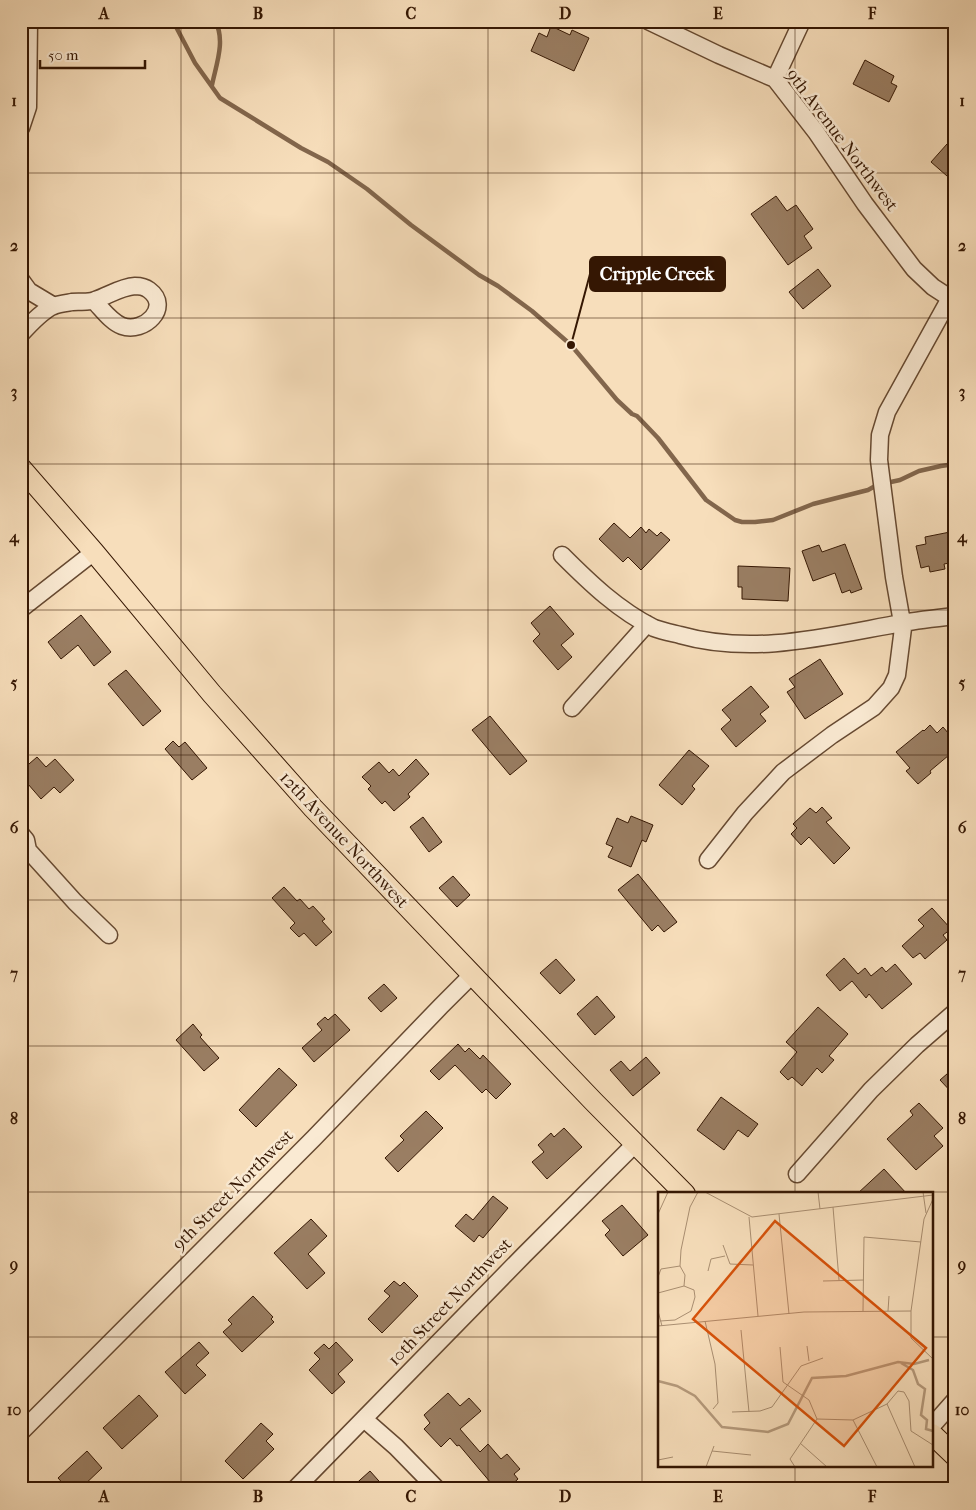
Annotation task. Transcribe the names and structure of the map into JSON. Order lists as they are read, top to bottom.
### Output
{
  "streets": {
    "main road": ["12th Avenue Northwest"],
    "street": ["9th Avenue Northwest", "9th Street Northwest", "10th Street Northwest"]
  },
  "crossings": [
    ["12th Avenue Northwest", "9th Street Northwest"],
    ["12th Avenue Northwest", "10th Street Northwest"]
  ],
  "places": ["Cripple Creek"],
  "scale_bar": "50 m",
  "grid": {
    "columns": [
      "A",
      "B",
      "C",
      "D",
      "E",
      "F"
    ],
    "rows": [
      "1",
      "2",
      "3",
      "4",
      "5",
      "6",
      "7",
      "8",
      "9",
      "10"
    ]
  }
}
